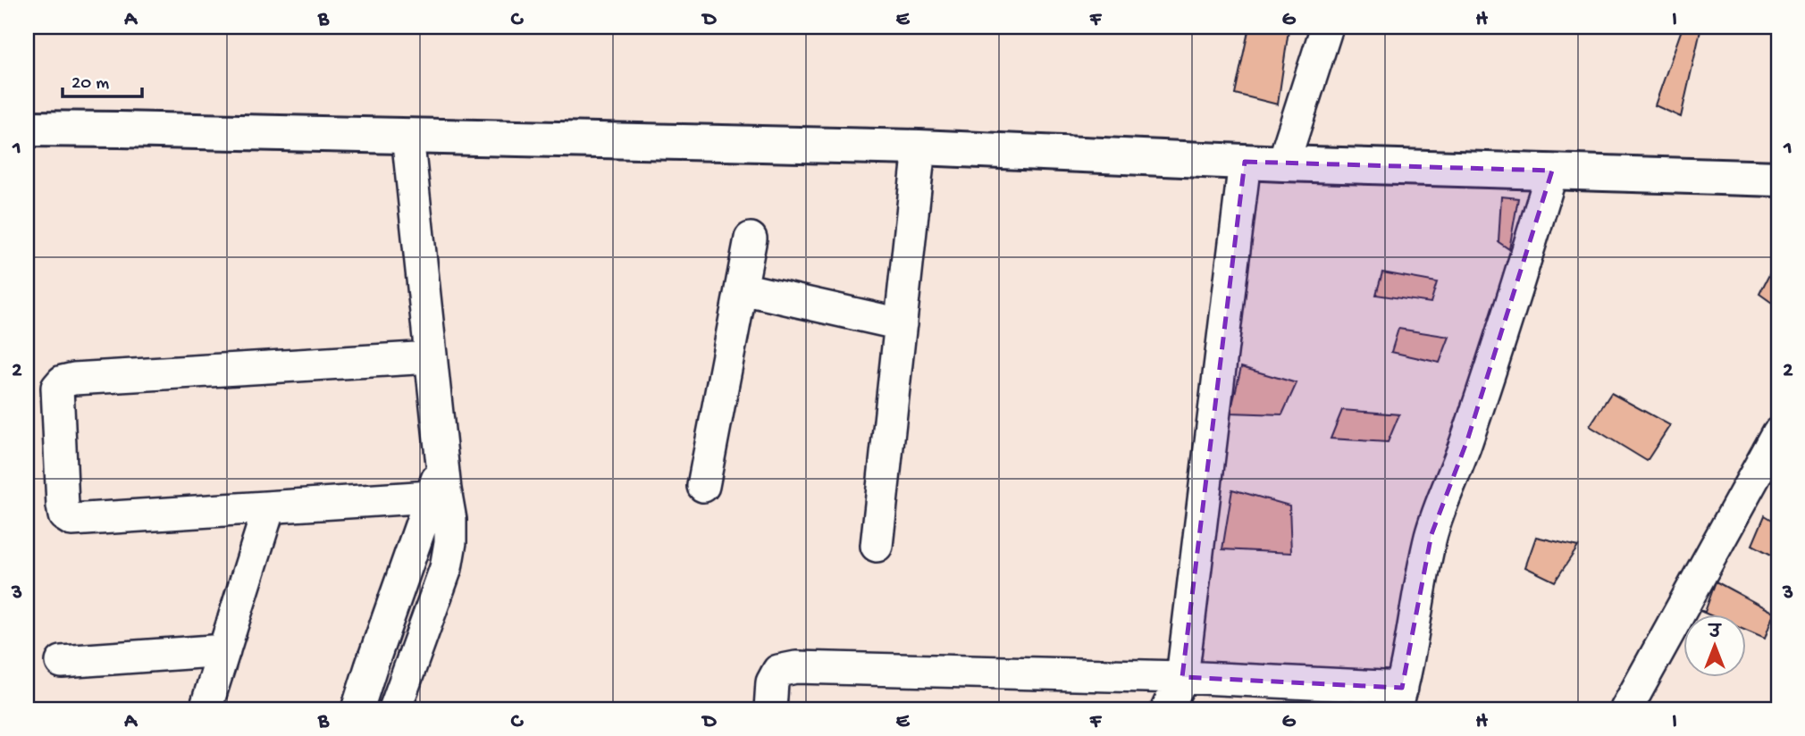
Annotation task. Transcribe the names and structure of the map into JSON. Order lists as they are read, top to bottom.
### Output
{
  "scale_bar": "20 m",
  "north": "top",
  "grid": {
    "columns": [
      "A",
      "B",
      "C",
      "D",
      "E",
      "F",
      "G",
      "H",
      "I"
    ],
    "rows": ["1", "2", "3"]
  }
}
